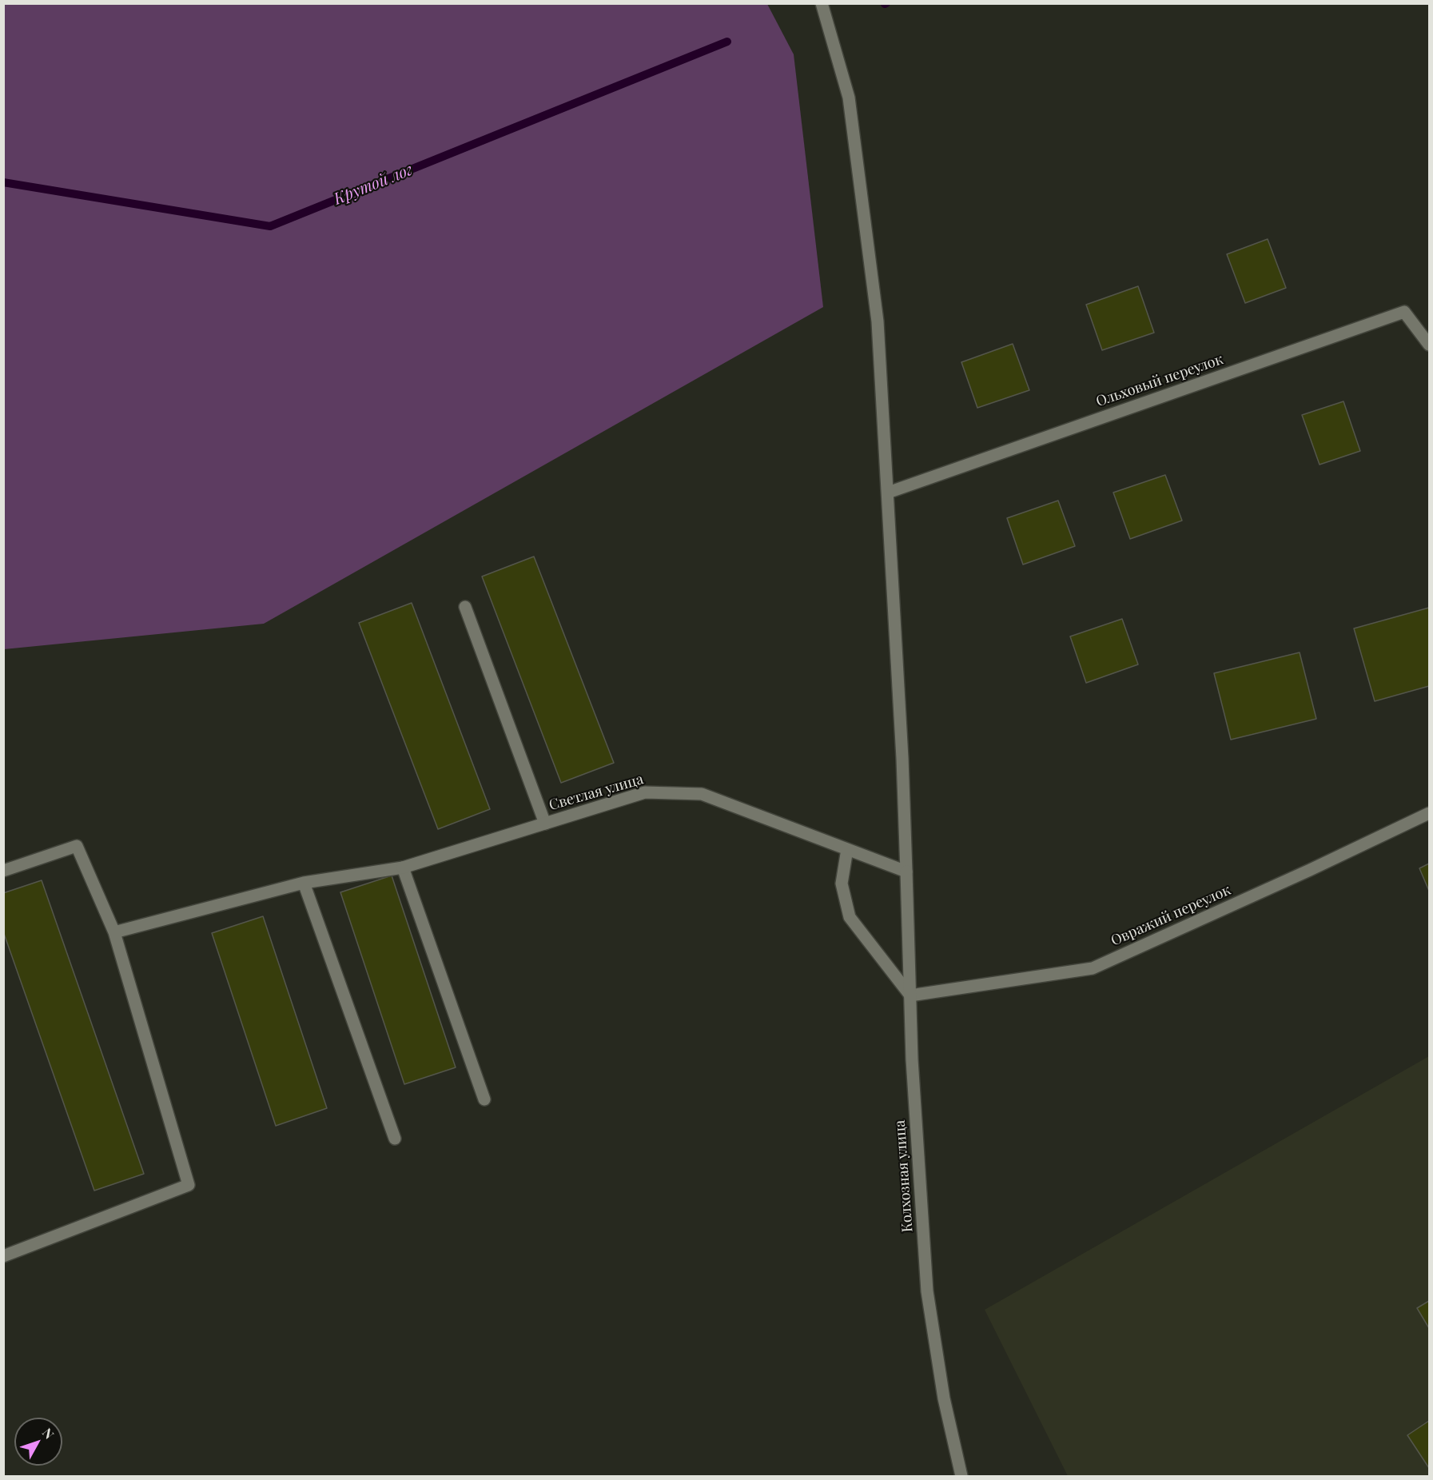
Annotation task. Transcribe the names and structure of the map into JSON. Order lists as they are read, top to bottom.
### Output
{
  "streets": {
    "street": [
      "Ольховый переулок",
      "Светлая улица",
      "Овражий переулок",
      "Колхозная улица"
    ]
  },
  "crossings": [
    ["Ольховый переулок", "Колхозная улица"],
    ["Светлая улица", "Колхозная улица"],
    ["Овражий переулок", "Колхозная улица"]
  ],
  "water": ["Крутой лог"],
  "north": "top right"
}
